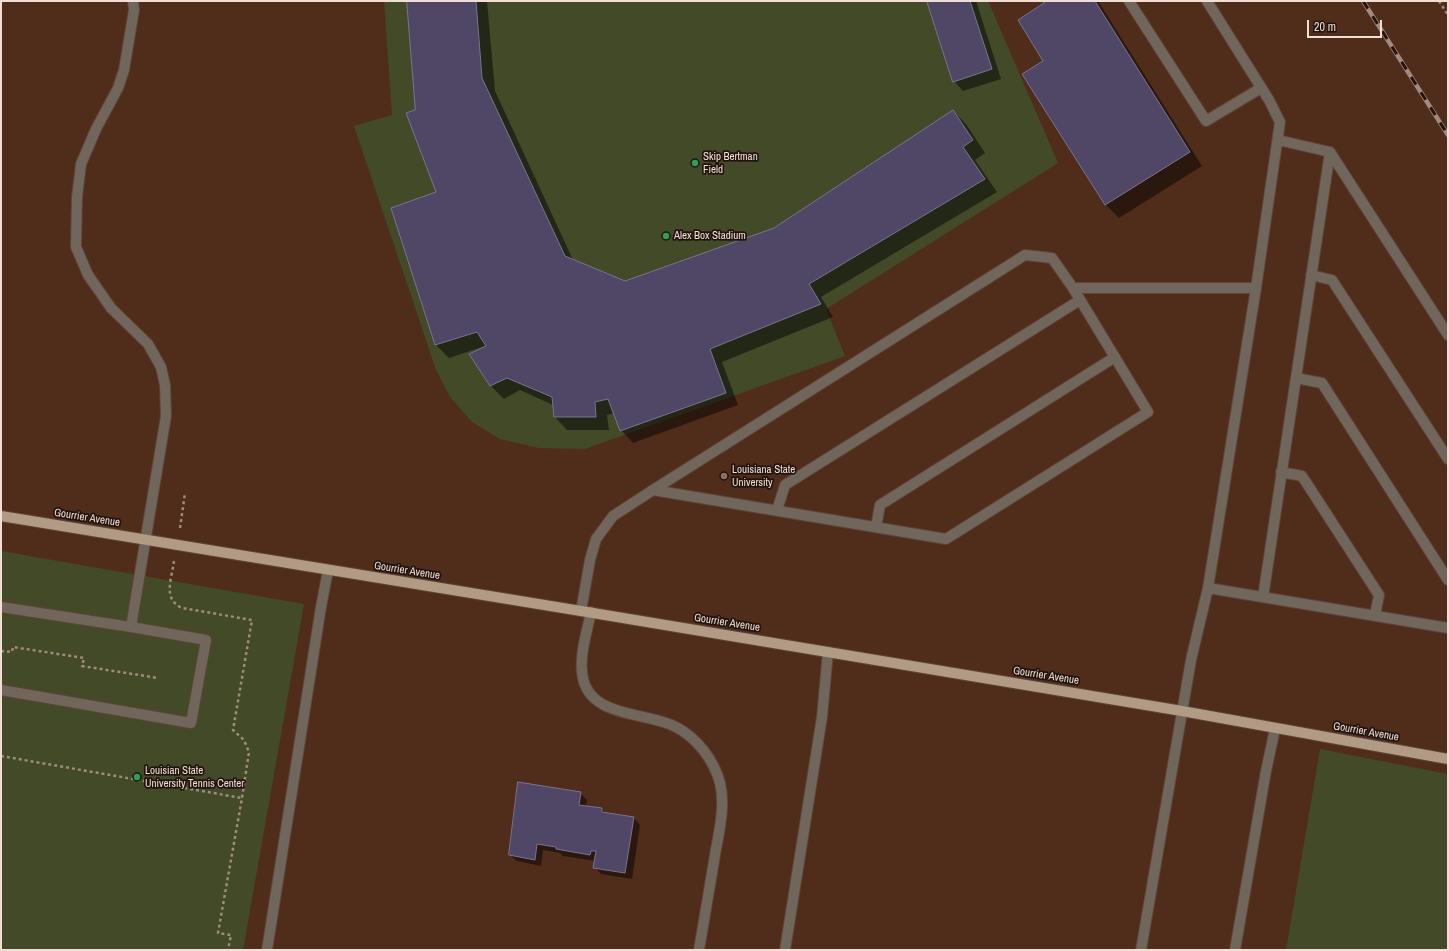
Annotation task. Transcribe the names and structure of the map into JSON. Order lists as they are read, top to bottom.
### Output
{
  "streets": {
    "main road": ["Gourrier Avenue"]
  },
  "places": [
    "Skip Bertman Field",
    "Alex Box Stadium",
    "Louisiana State University",
    "Louisian State University Tennis Center"
  ],
  "scale_bar": "20 m"
}
